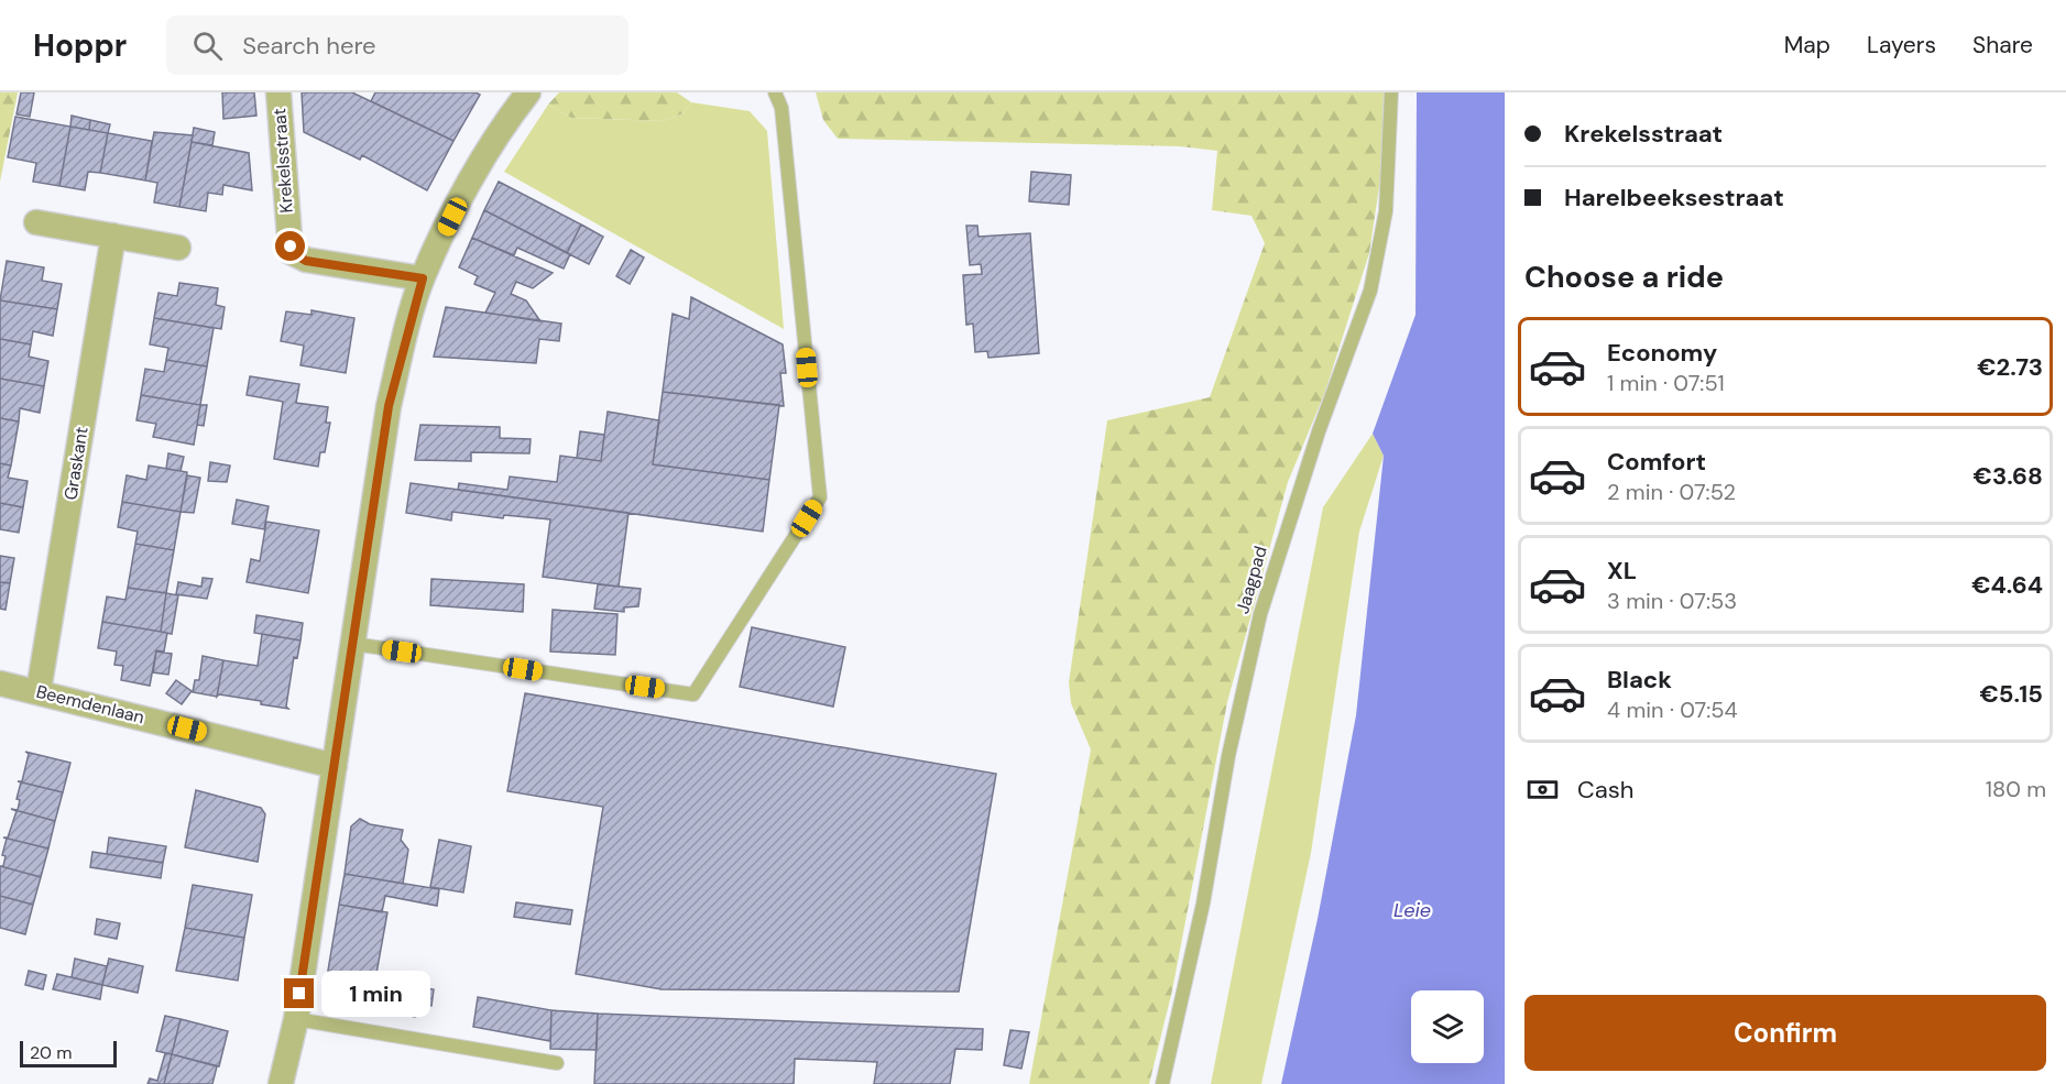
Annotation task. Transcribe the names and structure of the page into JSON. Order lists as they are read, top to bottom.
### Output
{
  "streets": {
    "street": ["Krekelsstraat", "Graskant", "Beemdenlaan"],
    "lane": ["Jaagpad"]
  },
  "crossings": [
    ["Graskant", "Beemdenlaan"]
  ],
  "water": ["Leie"],
  "scale_bar": "20 m",
  "page": {
    "header": "Hoppr",
    "search": "Search here",
    "nav": ["Map", "Layers", "Share"],
    "banner": ["Krekelsstraat", "Harelbeeksestraat"],
    "heading": "Choose a ride",
    "list": [
      {
        "name": "Economy",
        "note": "1 min · 07:51",
        "value": "€2.73"
      },
      {
        "name": "Comfort",
        "note": "2 min · 07:52",
        "value": "€3.68"
      },
      {
        "name": "XL",
        "note": "3 min · 07:53",
        "value": "€4.64"
      },
      {
        "name": "Black",
        "note": "4 min · 07:54",
        "value": "€5.15"
      }
    ],
    "pay": ["Cash", "180 m"],
    "bubble": "1 min",
    "buttons": "Confirm",
    "scale": "20 m"
  }
}
